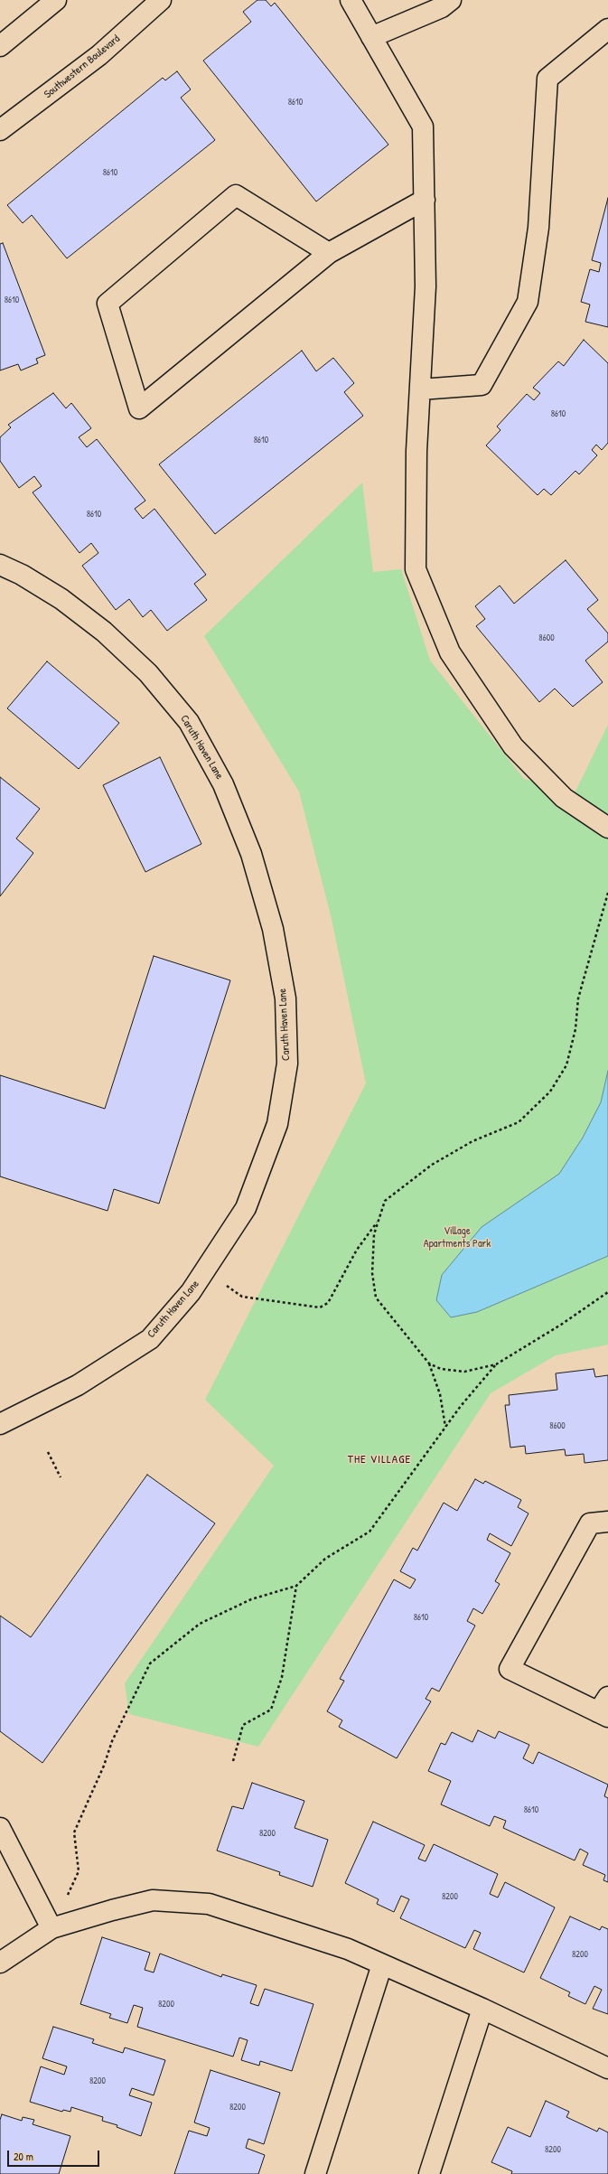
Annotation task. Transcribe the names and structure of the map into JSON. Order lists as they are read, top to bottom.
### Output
{
  "streets": {
    "street": ["Southwestern Boulevard", "Caruth Haven Lane"]
  },
  "districts": ["THE VILLAGE"],
  "parks": ["Village Apartments Park"],
  "house_numbers": [
    "8610",
    "8610",
    "8610",
    "8610",
    "8610",
    "8610",
    "8600",
    "8600",
    "8610",
    "8610",
    "8200",
    "8200",
    "8200",
    "8200",
    "8200",
    "8200",
    "8200"
  ],
  "scale_bar": "20 m"
}
